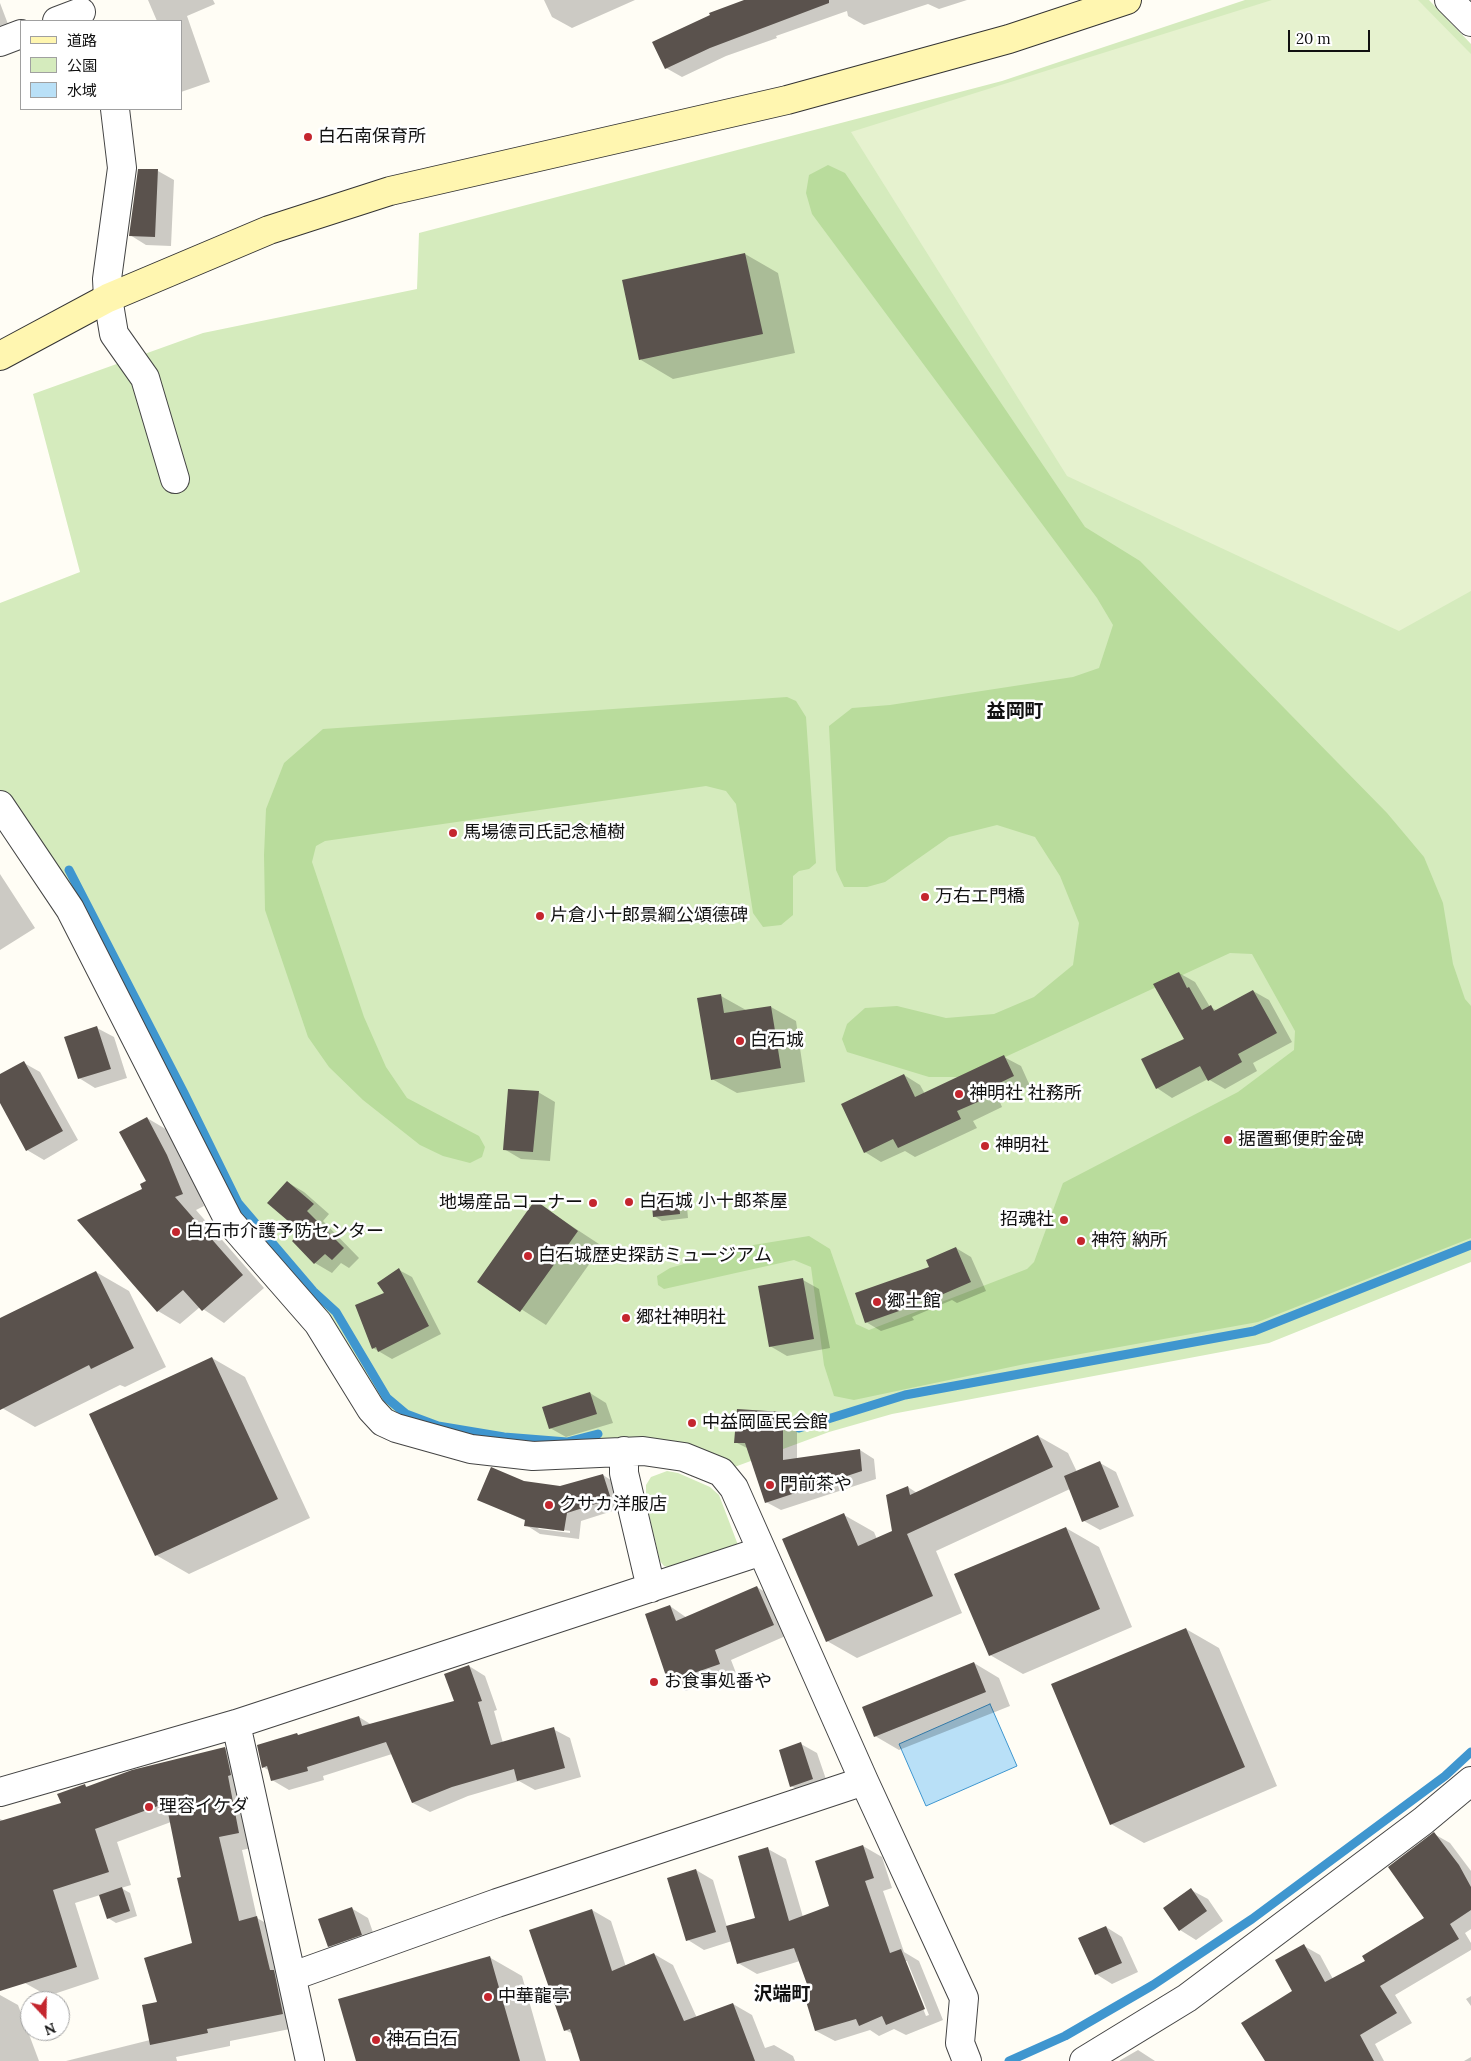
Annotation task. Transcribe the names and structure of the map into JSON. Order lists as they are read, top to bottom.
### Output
{
  "districts": ["益岡町", "沢端町"],
  "places": [
    "白石南保育所",
    "馬場德司氏記念植樹",
    "万右エ門橋",
    "片倉小十郎景綱公頌德碑",
    "白石城",
    "神明社 社務所",
    "据置郵便貯金碑",
    "神明社",
    "白石城 小十郎茶屋",
    "地場産品コーナー",
    "招魂社",
    "白石市介護予防センター",
    "神符 納所",
    "白石城歴史探訪ミュージアム",
    "郷土館",
    "郷社神明社",
    "中益岡區民会館",
    "門前茶や",
    "クサカ洋服店",
    "お食事処番や",
    "理容イケダ",
    "中華龍亭",
    "神石白石"
  ],
  "legend": ["道路", "公園", "水域"],
  "scale_bar": "20 m",
  "north": "bottom"
}
